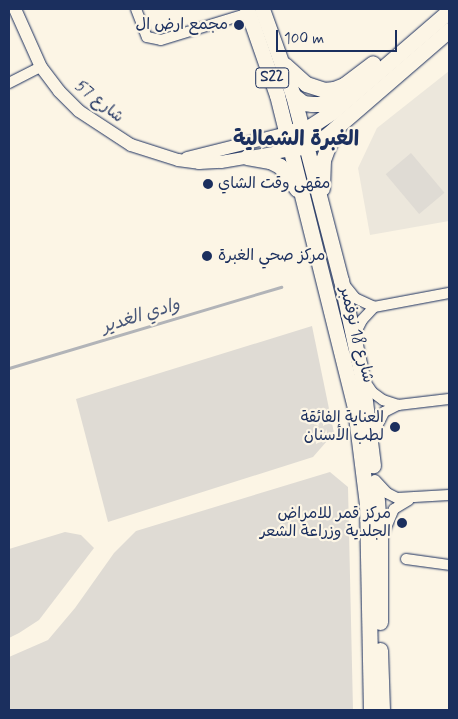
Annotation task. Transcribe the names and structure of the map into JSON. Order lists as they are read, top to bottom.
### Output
{
  "streets": {
    "main road": ["S22", "شارع 18 نوفمبر"],
    "street": ["شارع 57"]
  },
  "crossings": [
    ["شارع 57", "شارع 18 نوفمبر"]
  ],
  "districts": ["الغبرة الشمالية"],
  "water": ["وادي الغدير"],
  "places": [
    "مجمع ارض ال",
    "مقهى وقت الشاي",
    "مركز صحي الغبرة",
    "العناية الفائقة لطب الأسنان",
    "مركز قمر للامراض الجلدية وزراعة الشعر"
  ],
  "scale_bar": "100 m"
}
